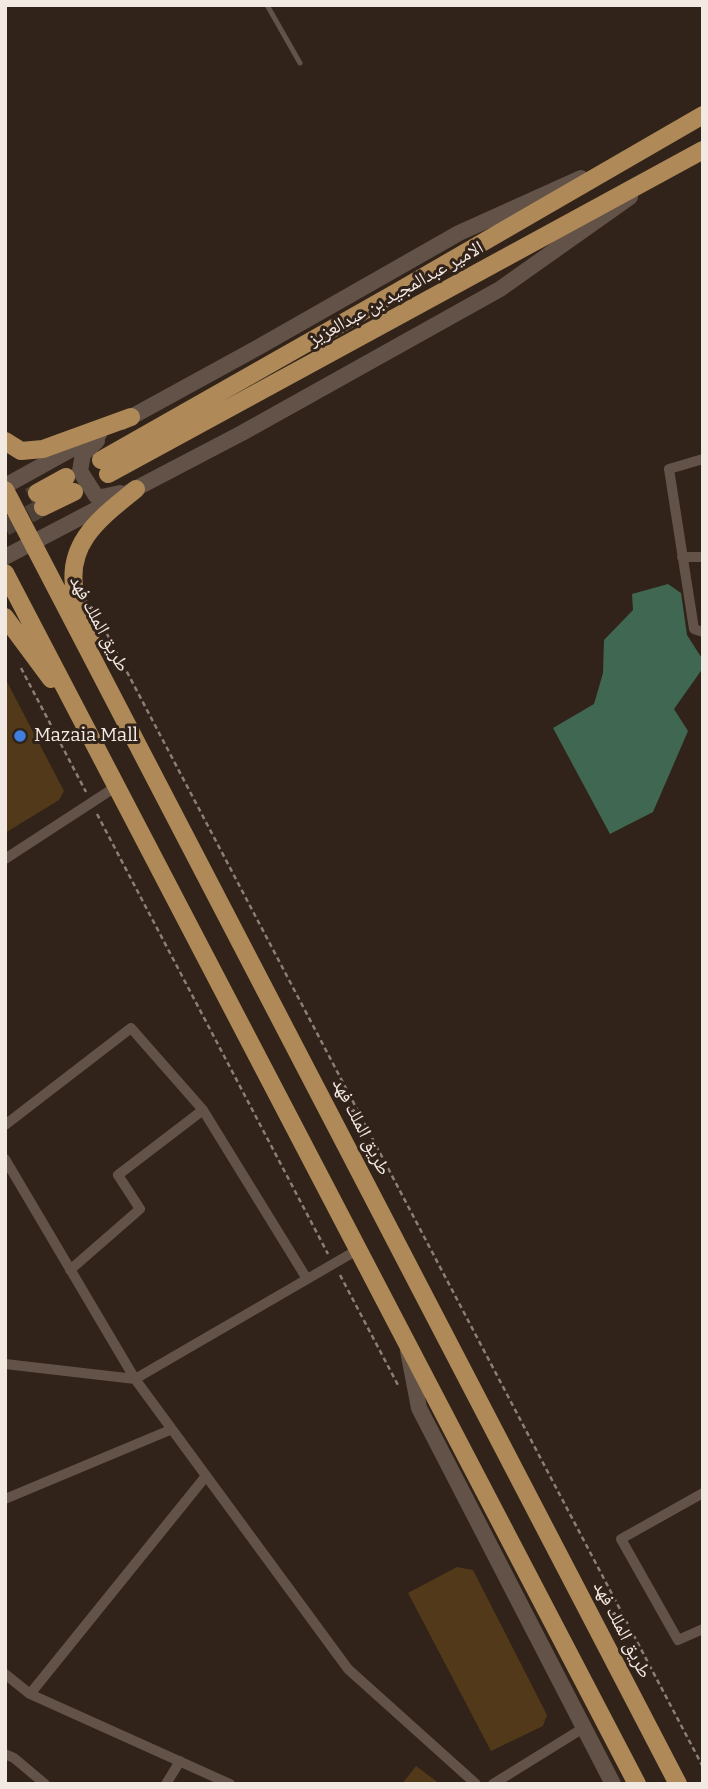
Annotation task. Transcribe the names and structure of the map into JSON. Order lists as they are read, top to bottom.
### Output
{
  "streets": {
    "main road": ["الامير عبدالمجيد بن عبدالعزيز", "طريق الملك فهد"]
  },
  "places": ["Mazaia Mall"]
}
